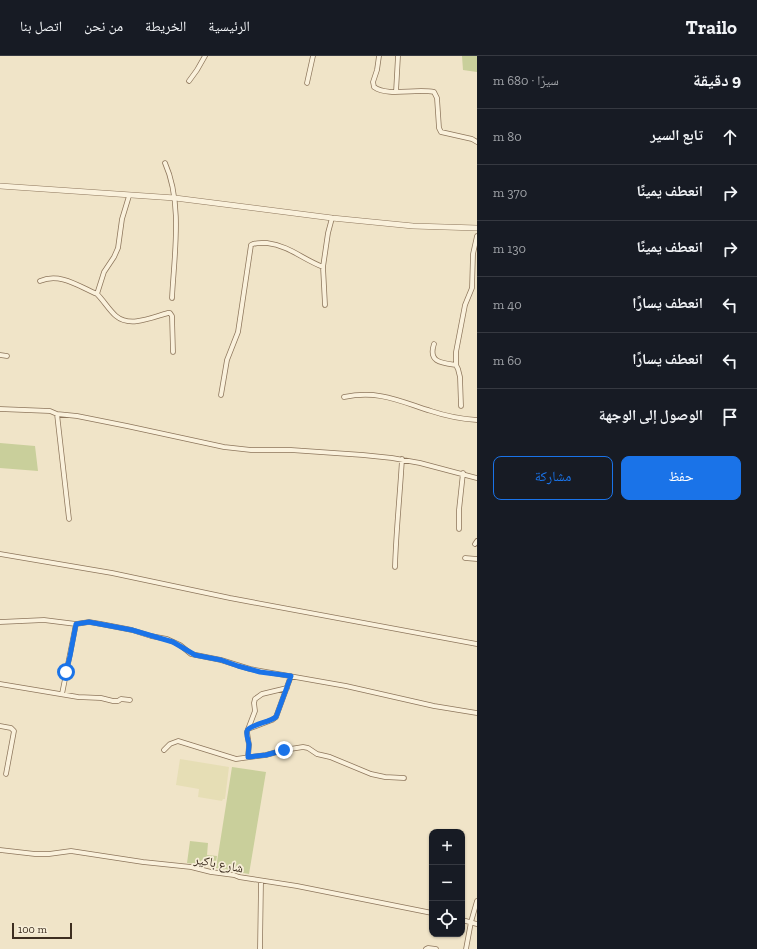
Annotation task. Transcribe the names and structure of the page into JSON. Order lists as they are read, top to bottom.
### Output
{
  "streets": {
    "street": ["شارع باكير"]
  },
  "scale_bar": "100 m",
  "page": {
    "header": "Trailo",
    "nav": [
      "الرئيسية",
      "الخريطة",
      "من نحن",
      "اتصل بنا"
    ],
    "heading": ["9 دقيقة", "سيرًا · 680 m"],
    "list": [
      ["تابع السير", "80 m"],
      ["انعطف يمينًا", "370 m"],
      ["انعطف يمينًا", "130 m"],
      ["انعطف يسارًا", "40 m"],
      ["انعطف يسارًا", "60 m"],
      "الوصول إلى الوجهة"
    ],
    "buttons": ["حفظ", "مشاركة"],
    "map_buttons": ["+", "−"],
    "scale": "100 m"
  }
}
